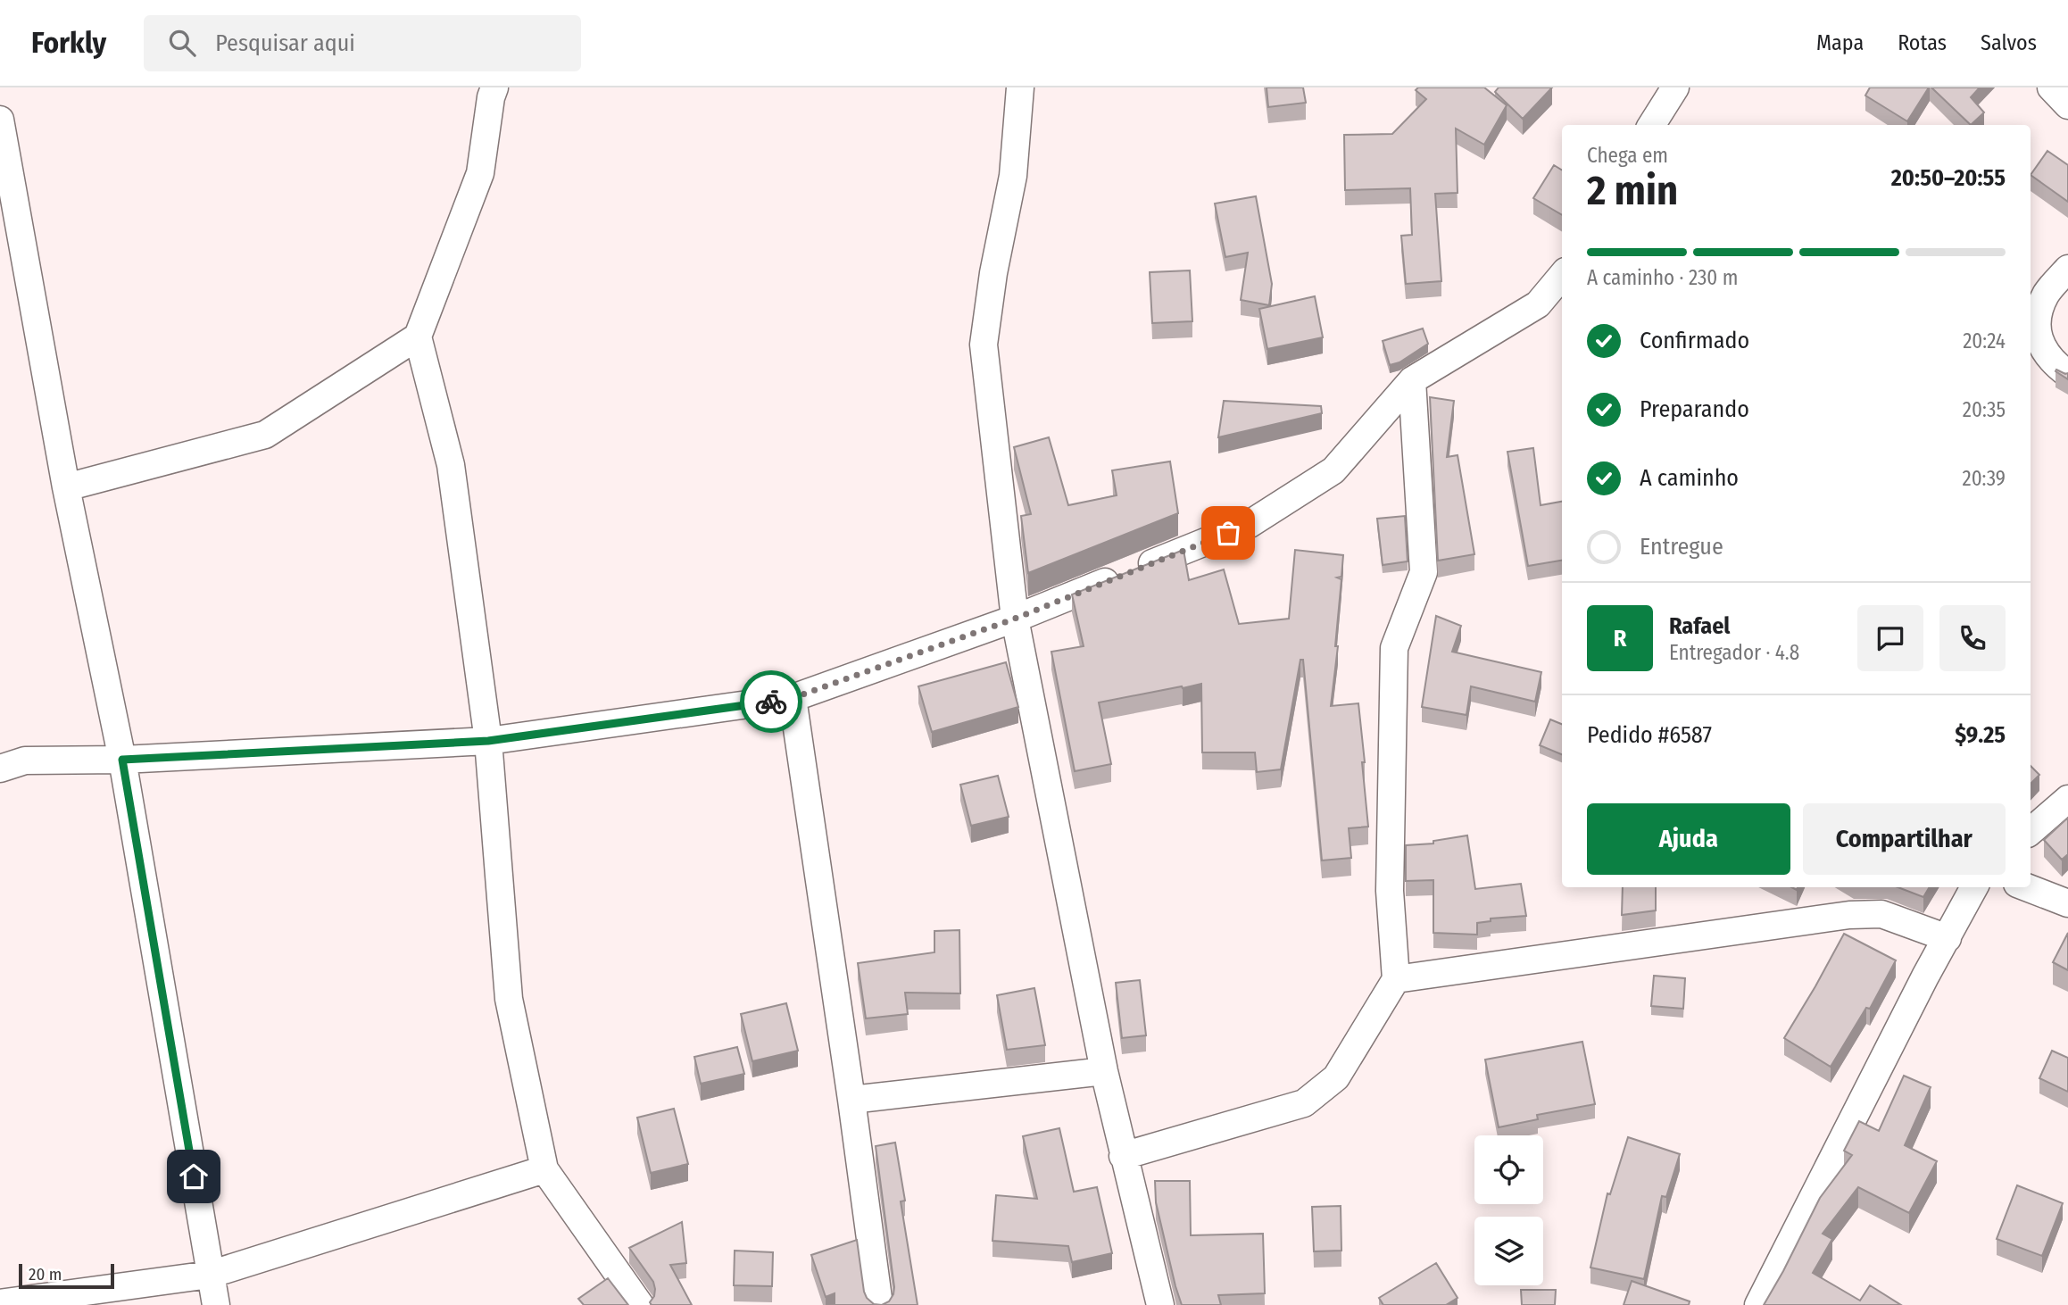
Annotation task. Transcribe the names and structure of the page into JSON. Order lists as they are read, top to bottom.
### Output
{
  "scale_bar": "20 m",
  "page": {
    "header": "Forkly",
    "search": "Pesquisar aqui",
    "nav": ["Mapa", "Rotas", "Salvos"],
    "heading": ["2 min", "Chega em", "20:50–20:55"],
    "panel": [
      "Rafael",
      "Entregador · 4.8",
      "Pedido #6587",
      "$9.25"
    ],
    "bar": "A caminho · 230 m",
    "list": [
      ["Confirmado", "20:24"],
      ["Preparando", "20:35"],
      ["A caminho", "20:39"],
      "Entregue"
    ],
    "round": "R",
    "buttons": ["Ajuda", "Compartilhar"],
    "scale": "20 m"
  }
}
